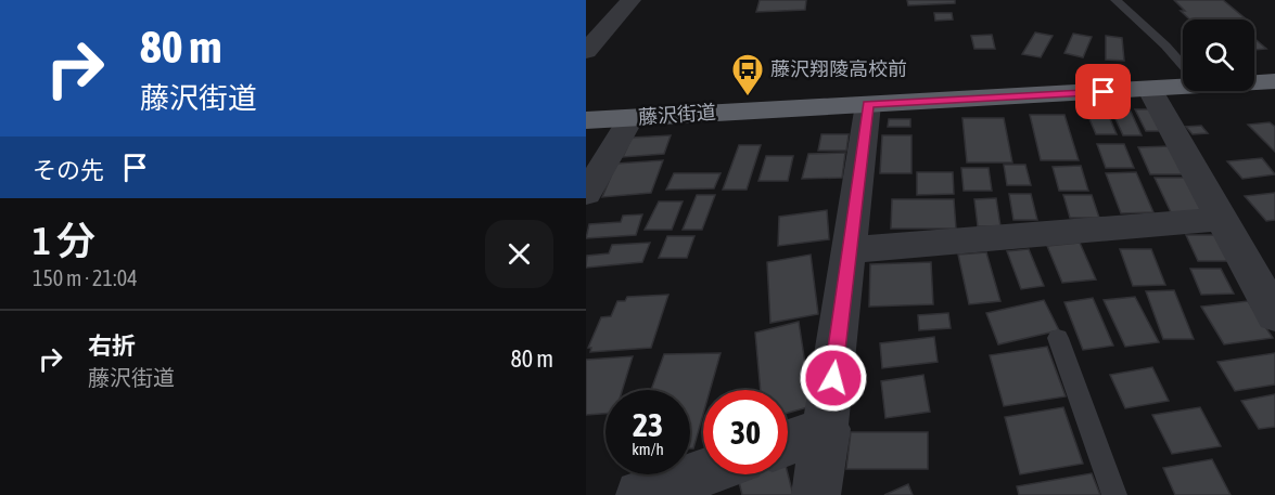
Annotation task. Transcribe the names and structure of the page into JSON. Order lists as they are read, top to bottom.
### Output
{
  "streets": {
    "highway": ["藤沢街道"]
  },
  "places": {
    "bus stop": ["藤沢翔陵高校前"]
  },
  "page": {
    "turn": ["80 m", "藤沢街道"],
    "then": "その先",
    "heading": ["1 分", "150 m · 21:04"],
    "list": [
      {
        "name": "右折",
        "note": "藤沢街道",
        "value": "80 m"
      }
    ],
    "speed": "23 km/h",
    "limit": "30"
  }
}
